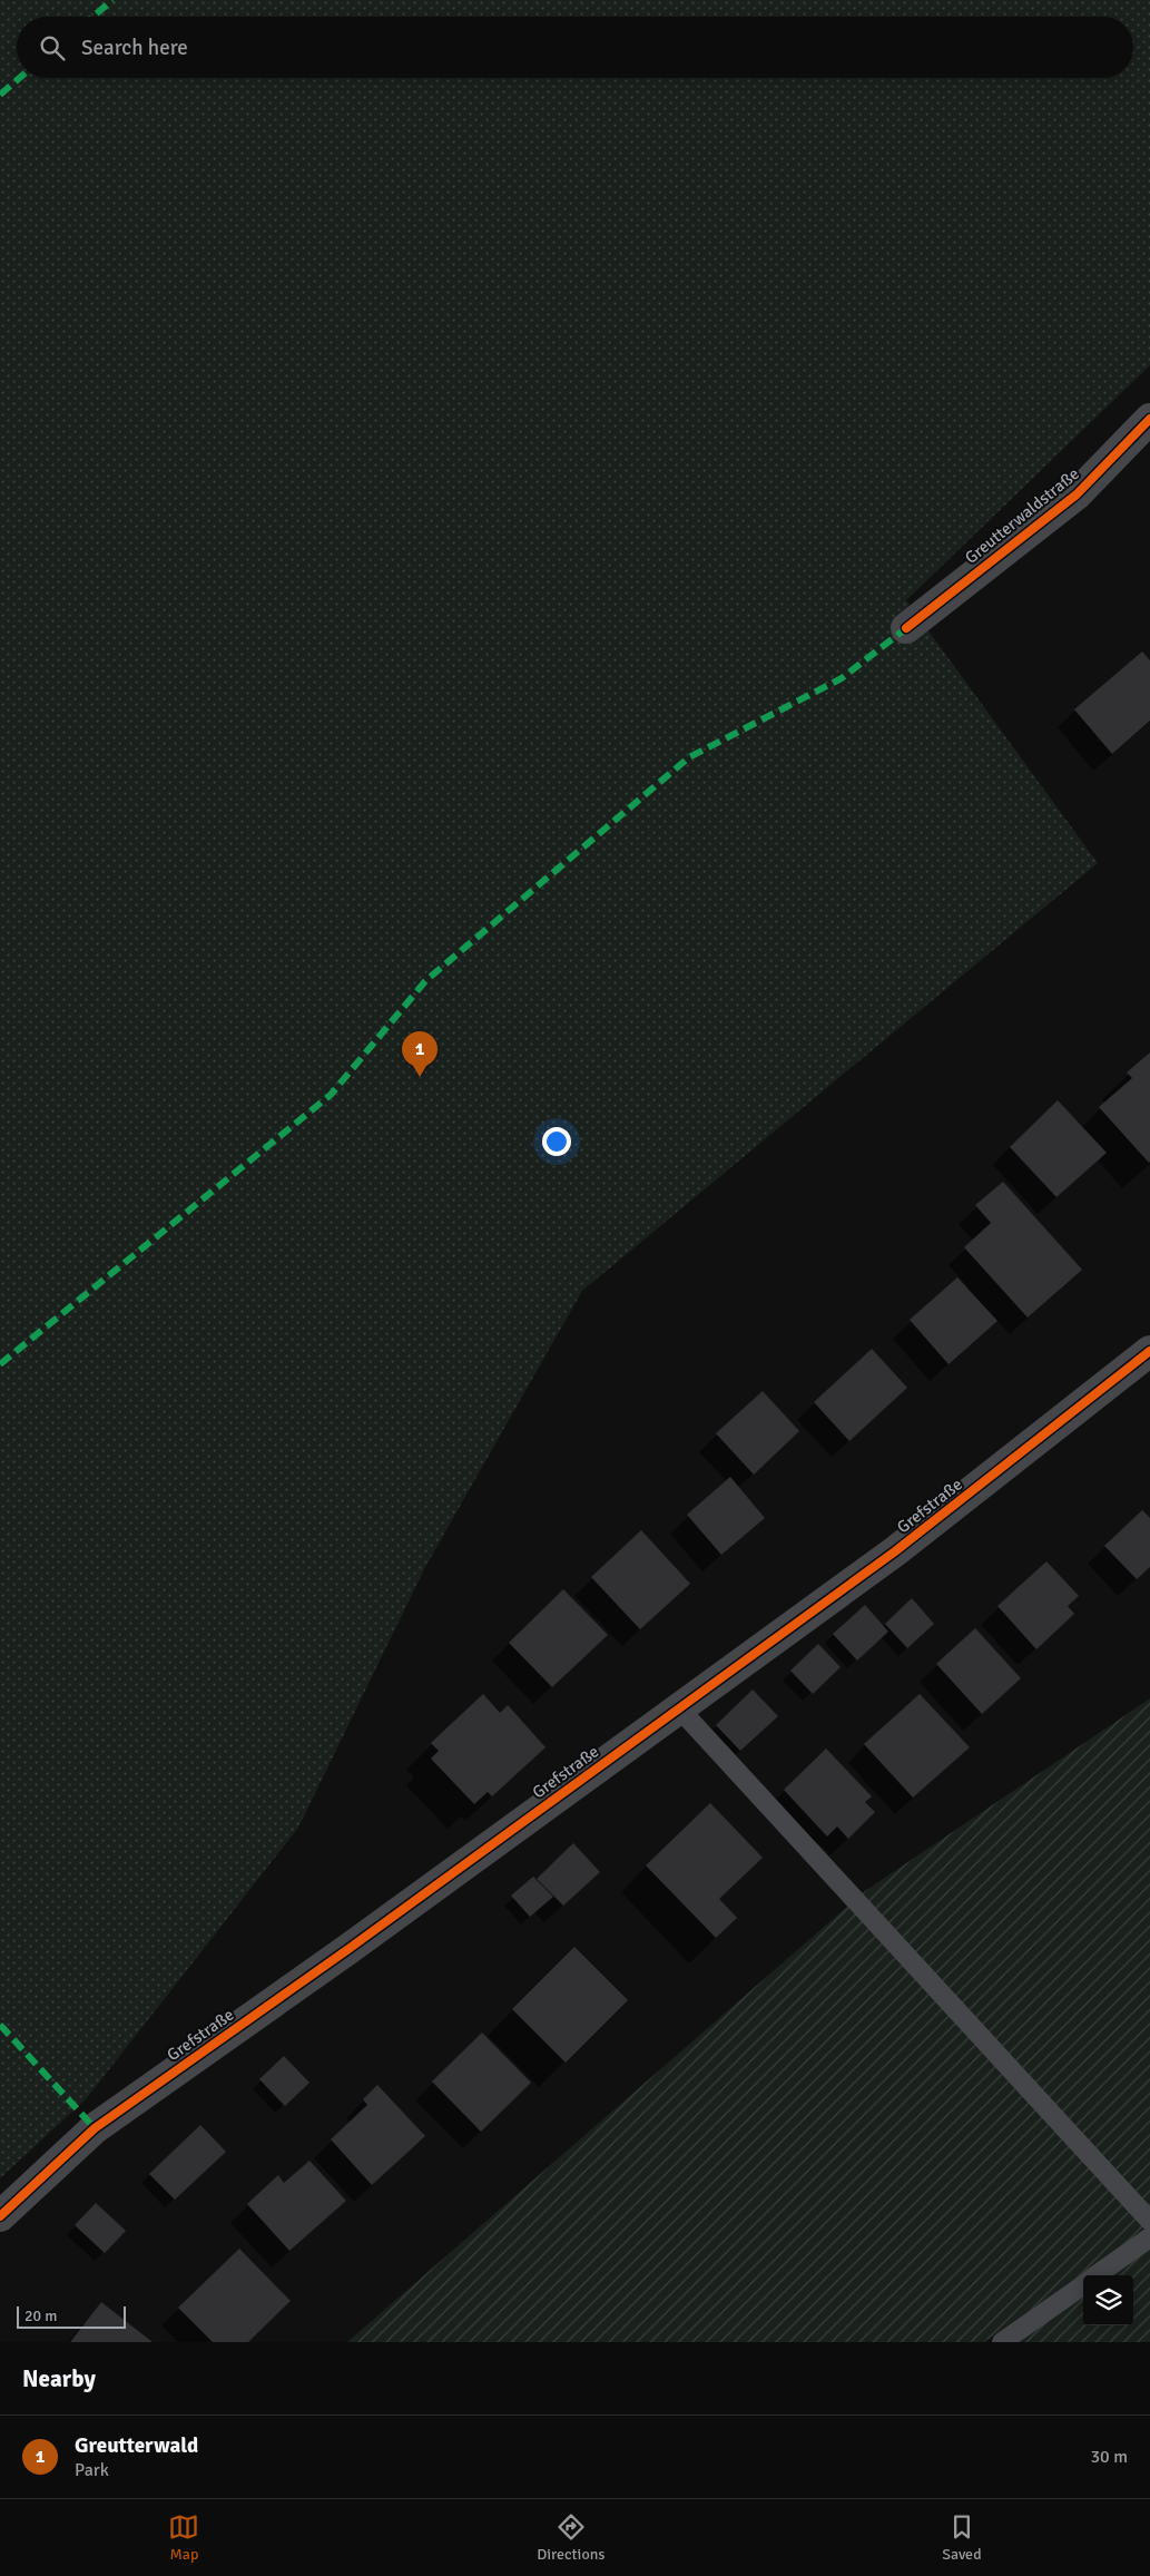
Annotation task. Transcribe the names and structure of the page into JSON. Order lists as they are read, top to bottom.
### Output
{
  "streets": {
    "street": ["Greutterwaldstraße", "Grefstraße"]
  },
  "scale_bar": "20 m",
  "page": {
    "search": "Search here",
    "pins": "1",
    "scale": "20 m",
    "heading": "Nearby",
    "list": [
      {
        "mark": "1",
        "name": "Greutterwald",
        "note": "Park",
        "value": "30 m"
      }
    ],
    "nav": ["Map", "Directions", "Saved"]
  }
}
